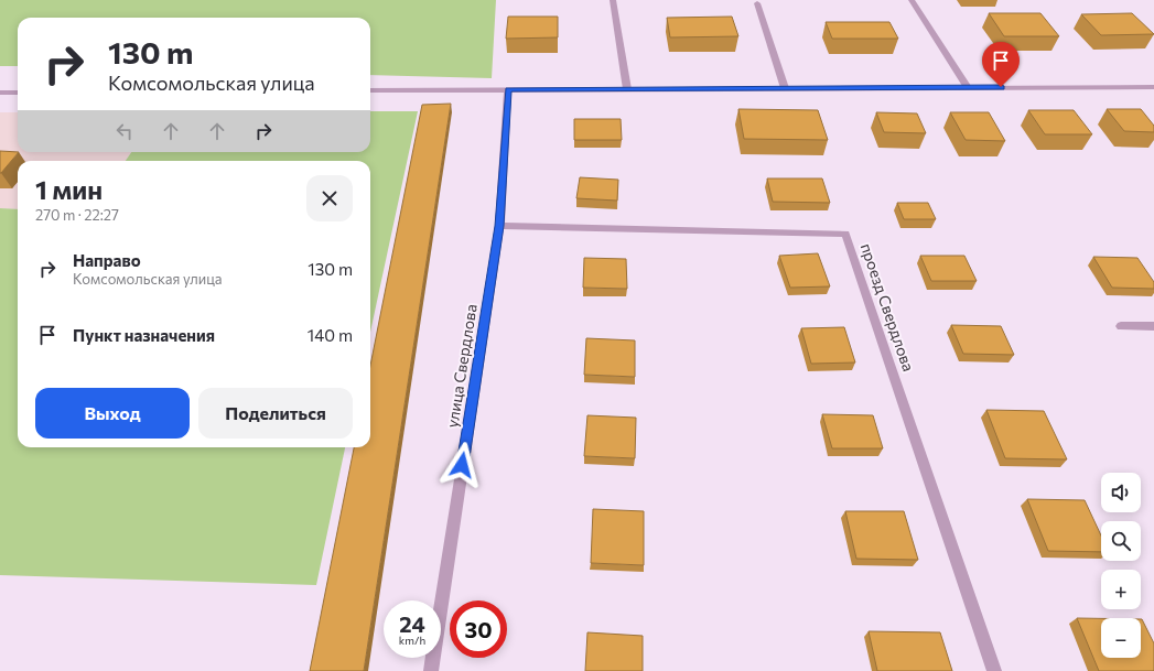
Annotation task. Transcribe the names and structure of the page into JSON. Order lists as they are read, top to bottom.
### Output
{
  "streets": {
    "street": ["проезд Свердлова", "улица Свердлова"]
  },
  "crossings": [
    ["проезд Свердлова", "улица Свердлова"]
  ],
  "page": {
    "turn": ["130 m", "Комсомольская улица"],
    "heading": ["1 мин", "270 m · 22:27"],
    "list": [
      {
        "name": "Направо",
        "note": "Комсомольская улица",
        "value": "130 m"
      },
      {
        "name": "Пункт назначения",
        "value": "140 m"
      }
    ],
    "buttons": ["Выход", "Поделиться"],
    "map_buttons": ["+", "−"],
    "speed": "24 km/h",
    "limit": "30"
  }
}
